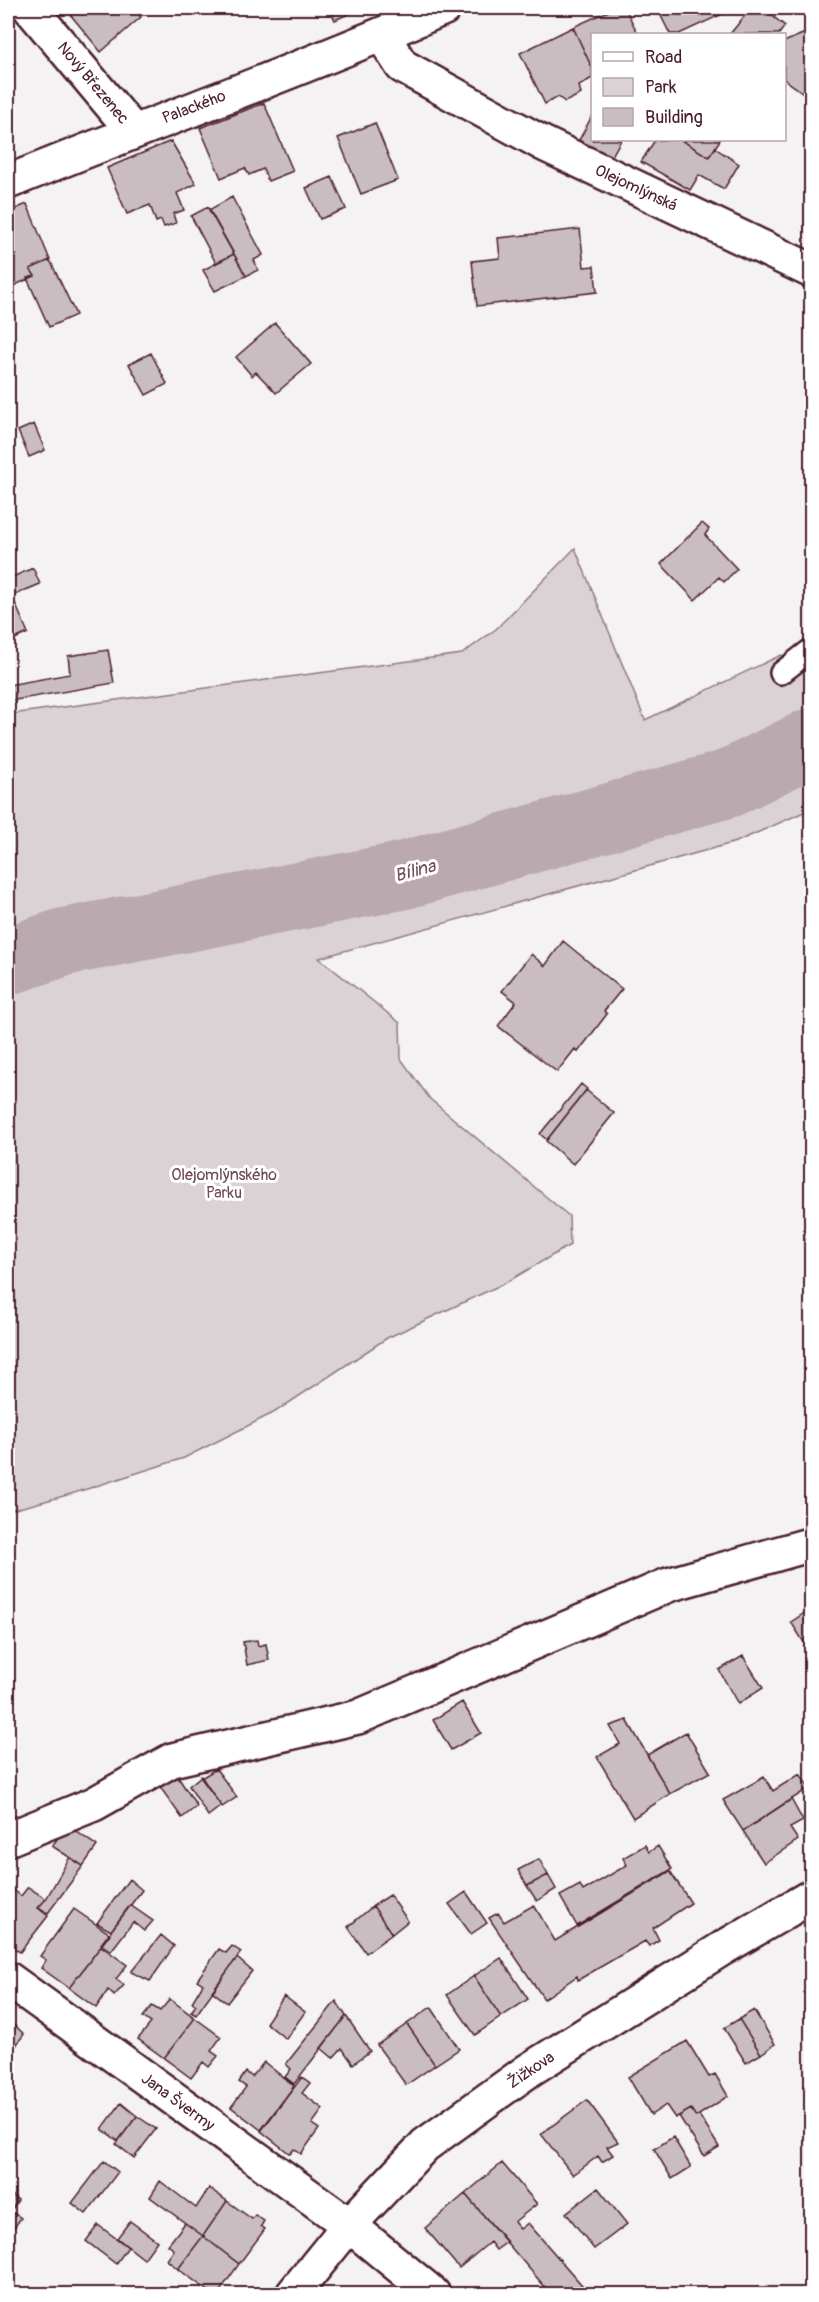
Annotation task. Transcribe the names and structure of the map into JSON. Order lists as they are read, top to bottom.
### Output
{
  "streets": {
    "street": [
      "Nový Březenec",
      "Palackého",
      "Olejomlýnská",
      "Žižkova",
      "Jana Švermy"
    ]
  },
  "crossings": [
    ["Nový Březenec", "Palackého"],
    ["Palackého", "Olejomlýnská"],
    ["Žižkova", "Jana Švermy"]
  ],
  "water": ["Bílina"],
  "parks": ["Olejomlýnského Parku"],
  "legend": ["Road", "Park", "Building"]
}
